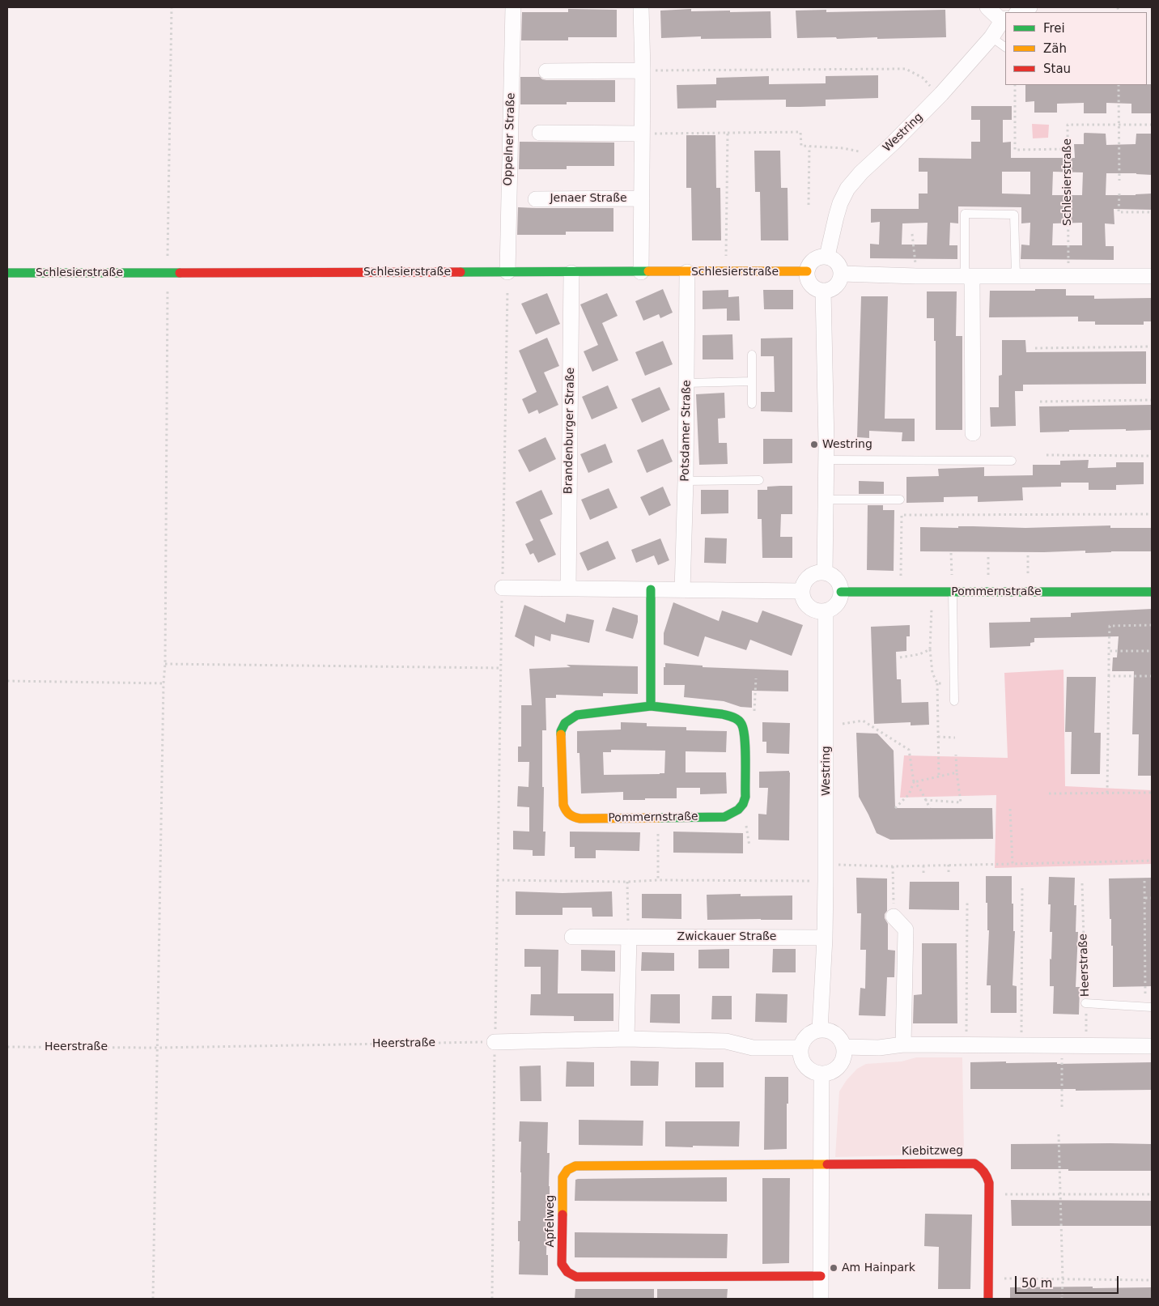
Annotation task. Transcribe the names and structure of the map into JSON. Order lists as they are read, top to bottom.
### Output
{
  "streets": {
    "street": [
      "Westring",
      "Oppelner Straße",
      "Schlesierstraße",
      "Jenaer Straße",
      "Brandenburger Straße",
      "Potsdamer Straße",
      "Pommernstraße",
      "Zwickauer Straße",
      "Kiebitzweg",
      "Apfelweg"
    ],
    "path": ["Heerstraße"]
  },
  "crossings": [
    ["Westring", "Schlesierstraße"],
    ["Westring", "Pommernstraße"],
    ["Westring", "Zwickauer Straße"],
    ["Oppelner Straße", "Schlesierstraße"],
    ["Schlesierstraße", "Jenaer Straße"],
    ["Schlesierstraße", "Brandenburger Straße"],
    ["Schlesierstraße", "Potsdamer Straße"],
    ["Kiebitzweg", "Apfelweg"]
  ],
  "places": ["Westring", "Am Hainpark"],
  "legend": ["Frei", "Zäh", "Stau"],
  "scale_bar": "50 m"
}
